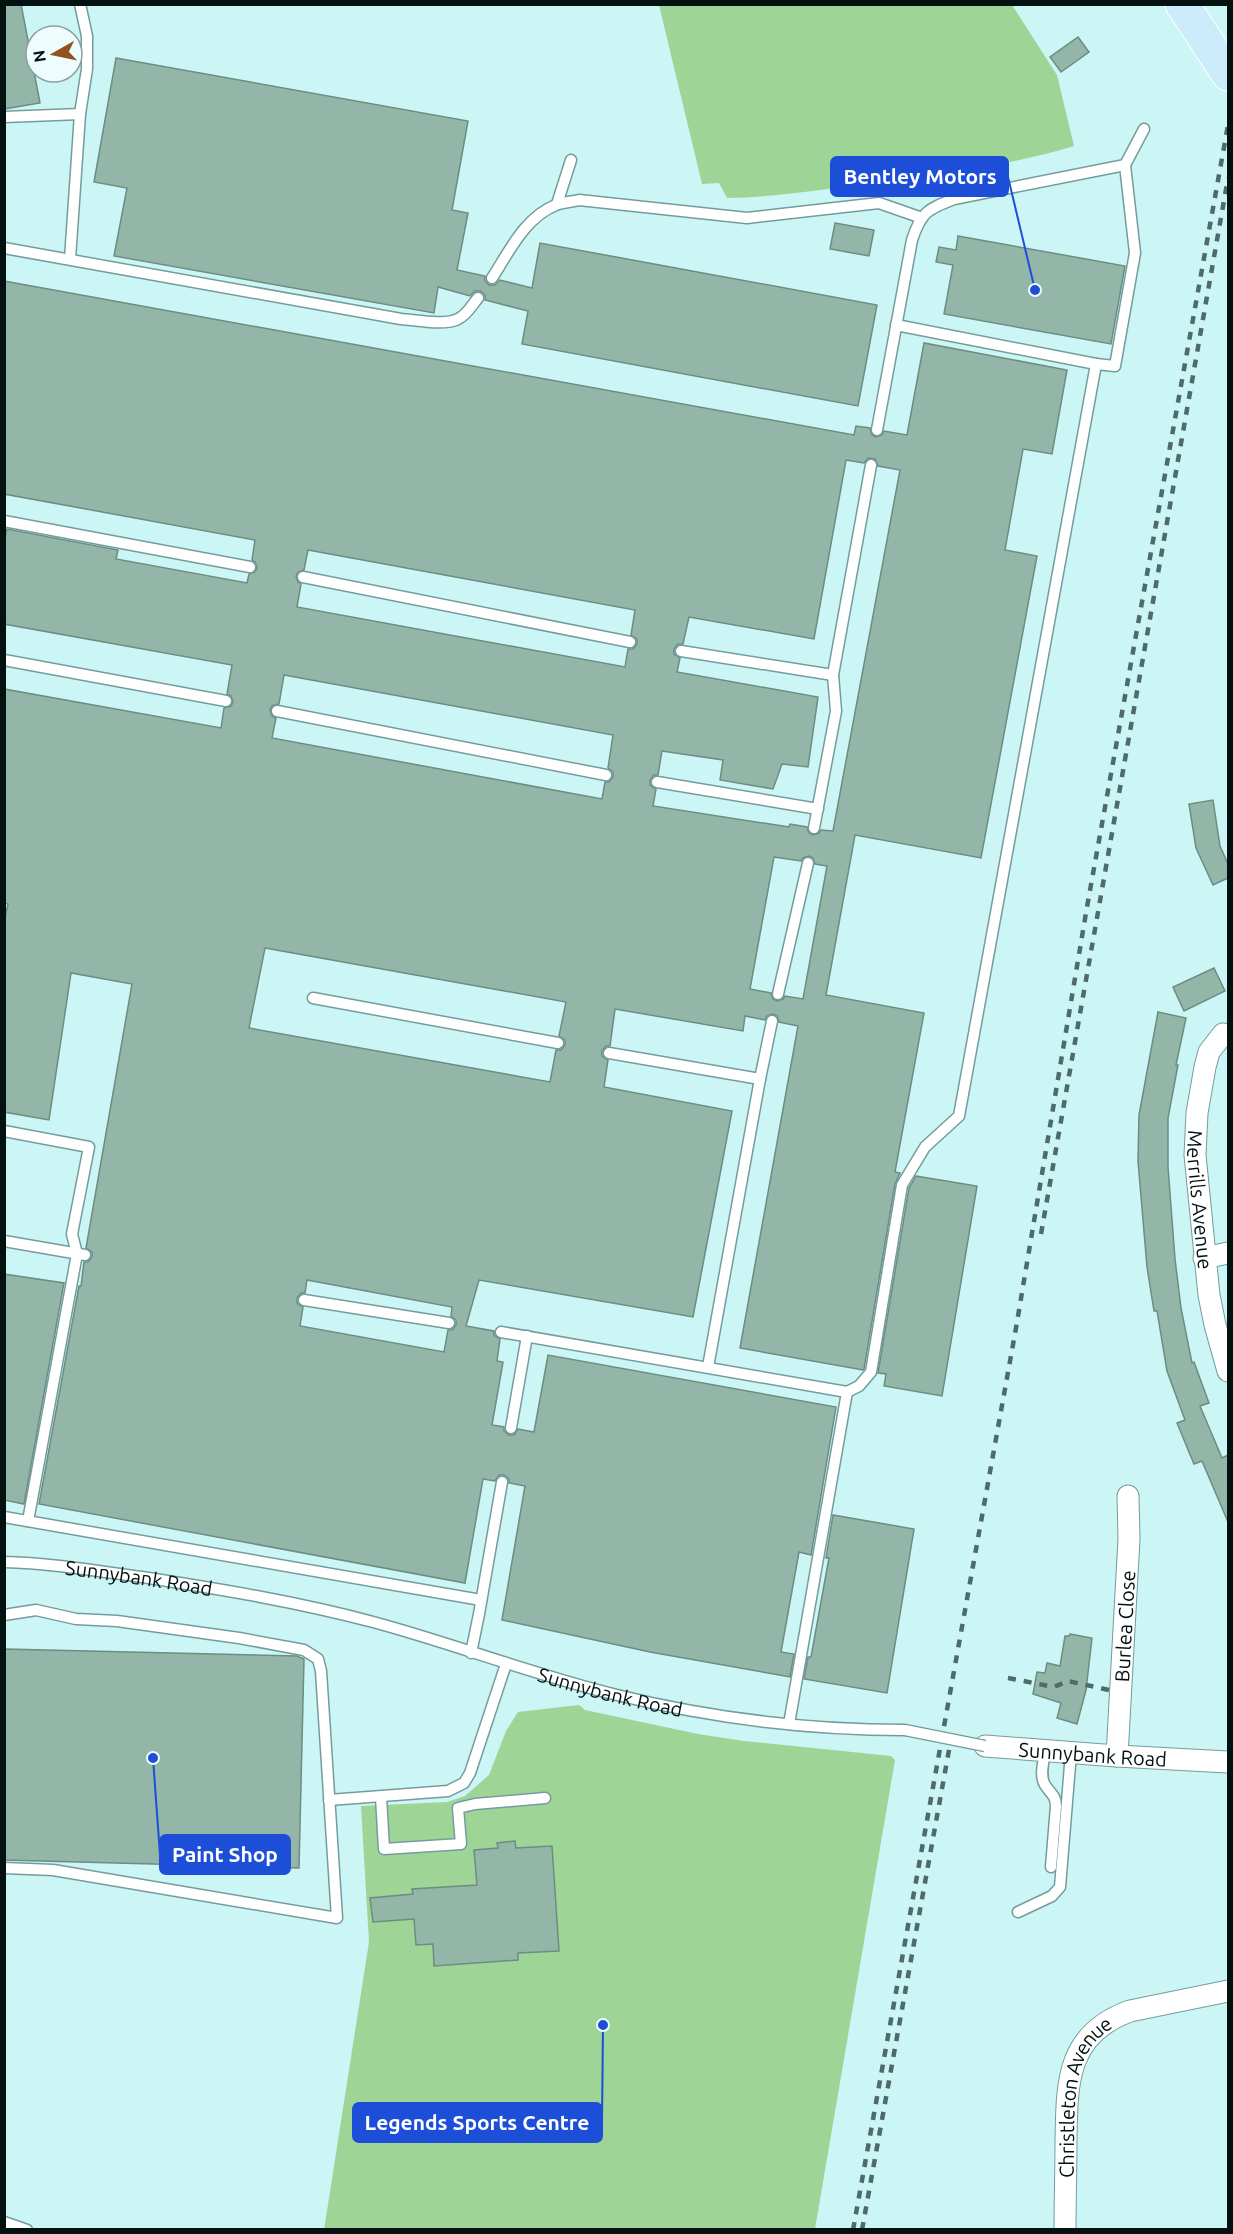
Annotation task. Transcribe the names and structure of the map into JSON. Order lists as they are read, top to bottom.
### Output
{
  "streets": {
    "street": [
      "Merrills Avenue",
      "Sunnybank Road",
      "Burlea Close",
      "Christleton Avenue"
    ]
  },
  "crossings": [
    ["Sunnybank Road", "Burlea Close"]
  ],
  "places": ["Bentley Motors", "Paint Shop", "Legends Sports Centre"],
  "north": "left"
}
